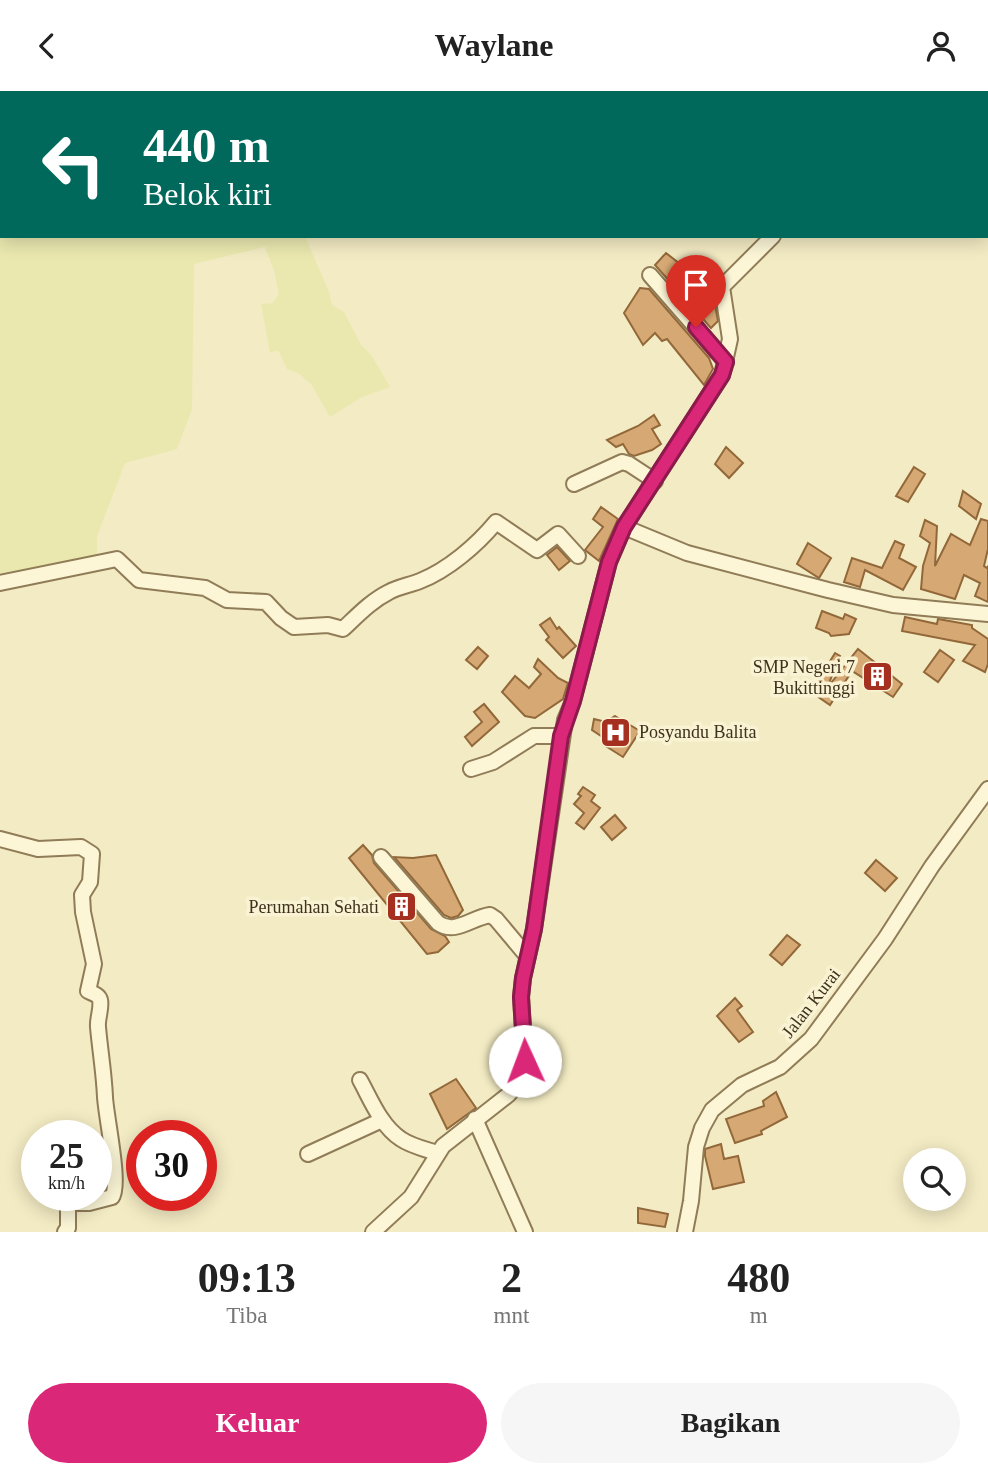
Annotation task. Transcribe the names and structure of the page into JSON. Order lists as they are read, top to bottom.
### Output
{
  "streets": {
    "street": ["Jalan Kurai"]
  },
  "places": {
    "building": ["SMP Negeri 7 Bukittinggi", "Perumahan Sehati"],
    "hospital": ["Posyandu Balita"]
  },
  "page": {
    "header": "Waylane",
    "turn": ["440 m", "Belok kiri"],
    "speed": "25 km/h",
    "limit": "30",
    "eta": [
      "09:13",
      "Tiba",
      "2",
      "mnt",
      "480",
      "m"
    ],
    "buttons": ["Keluar", "Bagikan"]
  }
}
